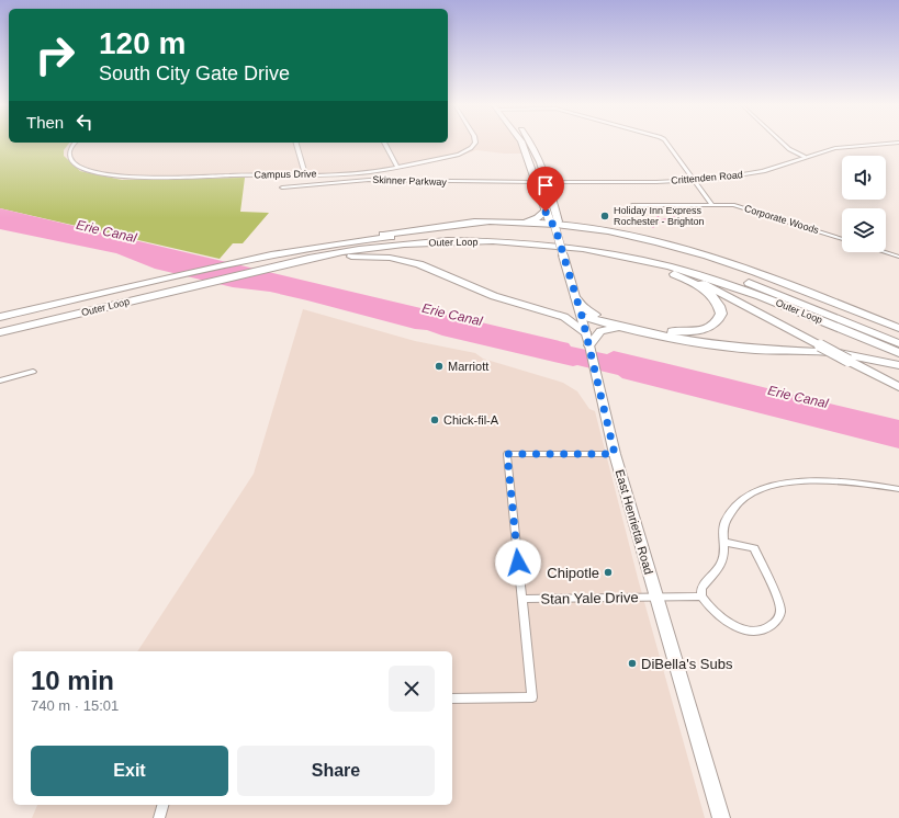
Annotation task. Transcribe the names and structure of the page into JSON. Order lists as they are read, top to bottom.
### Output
{
  "streets": {
    "highway": ["Outer Loop"],
    "main road": ["East Henrietta Road"],
    "street": [
      "Campus Drive",
      "Crittenden Road",
      "Skinner Parkway",
      "Corporate Woods",
      "Stan Yale Drive"
    ]
  },
  "crossings": [
    ["Crittenden Road", "Skinner Parkway"],
    ["Crittenden Road", "East Henrietta Road"],
    ["Skinner Parkway", "East Henrietta Road"],
    ["East Henrietta Road", "Stan Yale Drive"]
  ],
  "water": ["Erie Canal"],
  "places": [
    "Holiday Inn Express Rochester - Brighton",
    "Marriott",
    "Chick-fil-A",
    "Chipotle",
    "DiBella's Subs"
  ],
  "page": {
    "turn": ["120 m", "South City Gate Drive"],
    "then": "Then",
    "heading": ["10 min", "740 m · 15:01"],
    "buttons": ["Exit", "Share"]
  }
}
